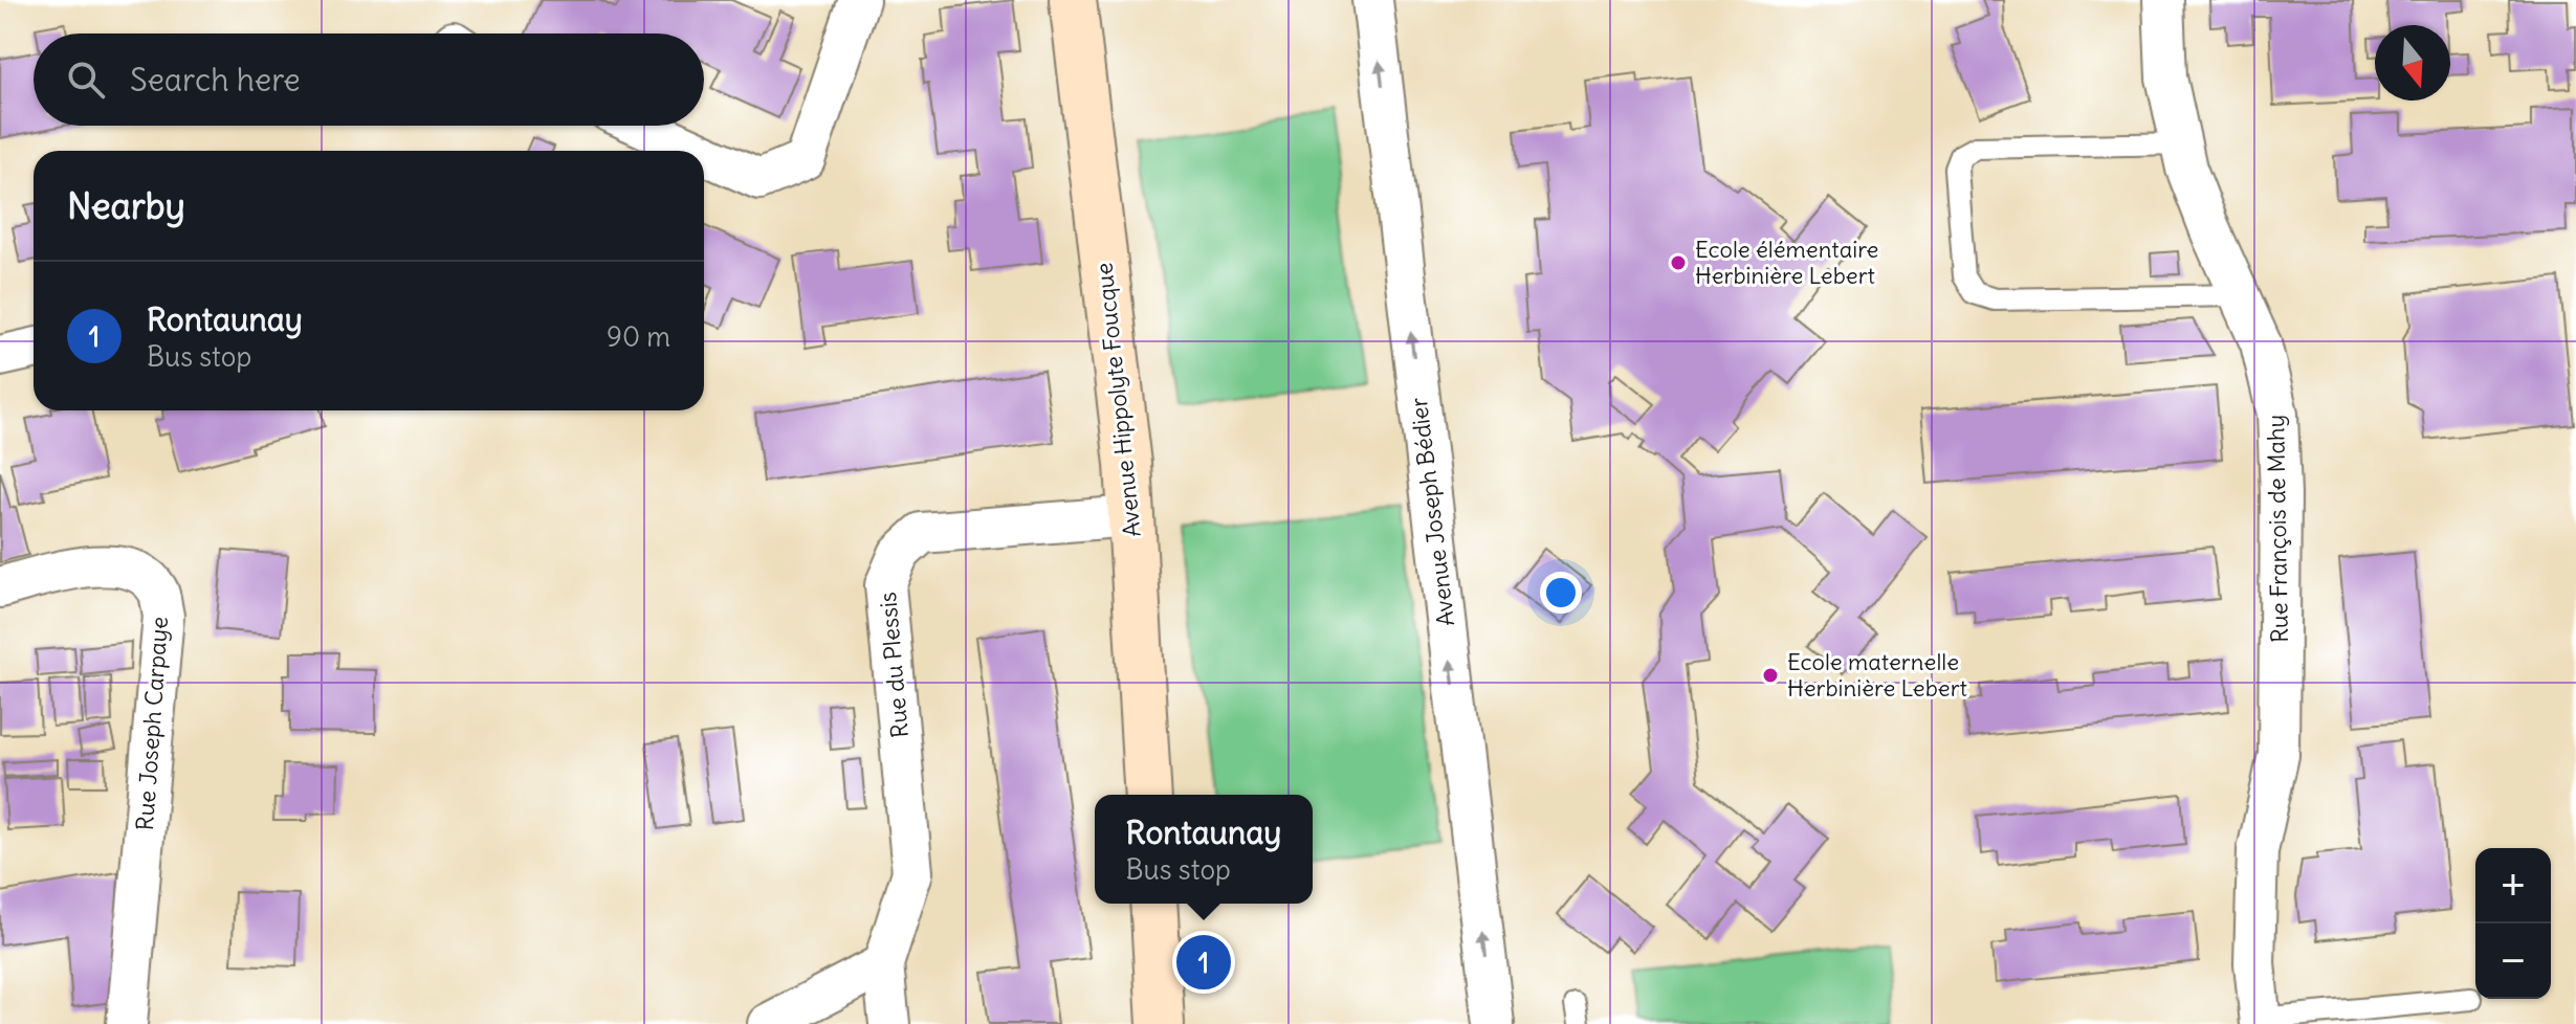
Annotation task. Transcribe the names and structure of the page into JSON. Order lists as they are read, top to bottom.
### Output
{
  "streets": {
    "street": [
      "Avenue Hippolyte Foucque",
      "Avenue Joseph Bédier",
      "Rue François de Mahy",
      "Rue du Plessis",
      "Rue Joseph Carpaye"
    ]
  },
  "crossings": [
    ["Avenue Hippolyte Foucque", "Rue du Plessis"]
  ],
  "one_way": ["Avenue Joseph Bédier"],
  "places": ["Ecole élémentaire Herbinière Lebert", "Ecole maternelle Herbinière Lebert"],
  "north": "bottom",
  "page": {
    "search": "Search here",
    "heading": "Nearby",
    "list": [
      {
        "mark": "1",
        "name": "Rontaunay",
        "note": "Bus stop",
        "value": "90 m"
      }
    ],
    "popup": ["Rontaunay", "Bus stop"],
    "map_buttons": ["+", "−"],
    "pins": "1"
  }
}
